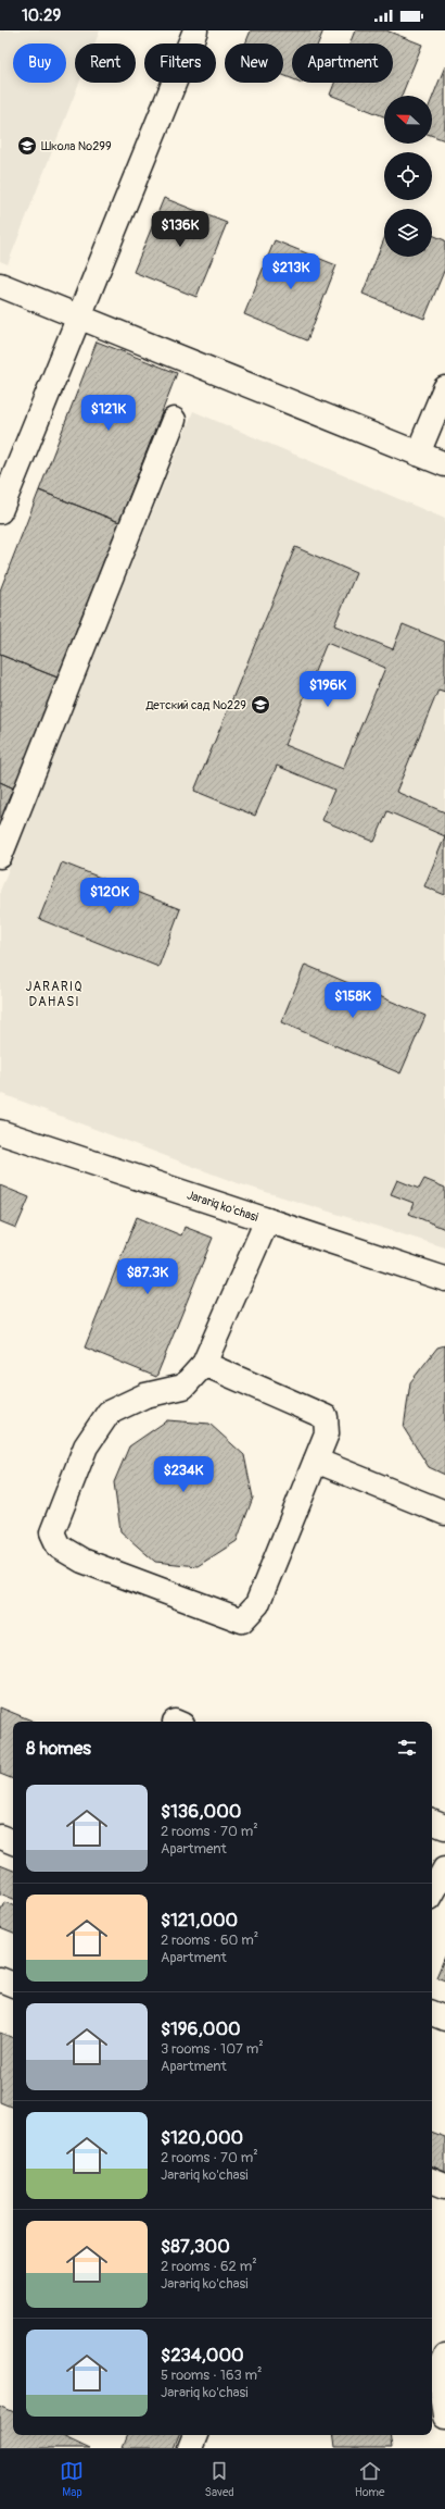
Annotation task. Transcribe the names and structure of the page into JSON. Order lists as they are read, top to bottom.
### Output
{
  "streets": {
    "street": ["Jarariq ko'chasi"]
  },
  "districts": ["JARARIQ DAHASI"],
  "places": {
    "school or university": ["Школа №299", "Детский сад №229"]
  },
  "north": "left",
  "page": {
    "status": "10:29",
    "chip": [
      "Buy",
      "Rent",
      "Filters",
      "New",
      "Apartment"
    ],
    "price": [
      "$136K",
      "$213K",
      "$121K",
      "$196K",
      "$120K",
      "$158K",
      "$87.3K",
      "$234K"
    ],
    "heading": "8 homes",
    "list": [
      {
        "name": "$136,000",
        "note": "2 rooms · 70 m² · Apartment"
      },
      {
        "name": "$121,000",
        "note": "2 rooms · 60 m² · Apartment"
      },
      {
        "name": "$196,000",
        "note": "3 rooms · 107 m² · Apartment"
      },
      {
        "name": "$120,000",
        "note": "2 rooms · 70 m² · Jarariq ko'chasi"
      },
      {
        "name": "$87,300",
        "note": "2 rooms · 62 m² · Jarariq ko'chasi"
      },
      {
        "name": "$234,000",
        "note": "5 rooms · 163 m² · Jarariq ko'chasi"
      }
    ],
    "tabs": ["Map", "Saved", "Home"]
  }
}
